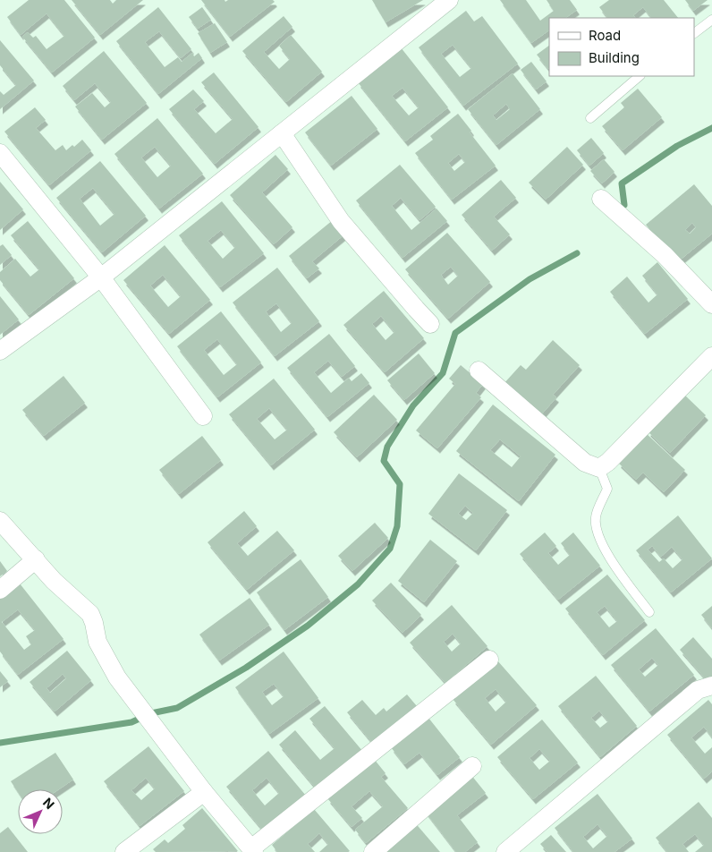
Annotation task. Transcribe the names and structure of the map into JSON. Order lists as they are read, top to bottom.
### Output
{
  "legend": ["Road", "Building"],
  "north": "top right"
}
